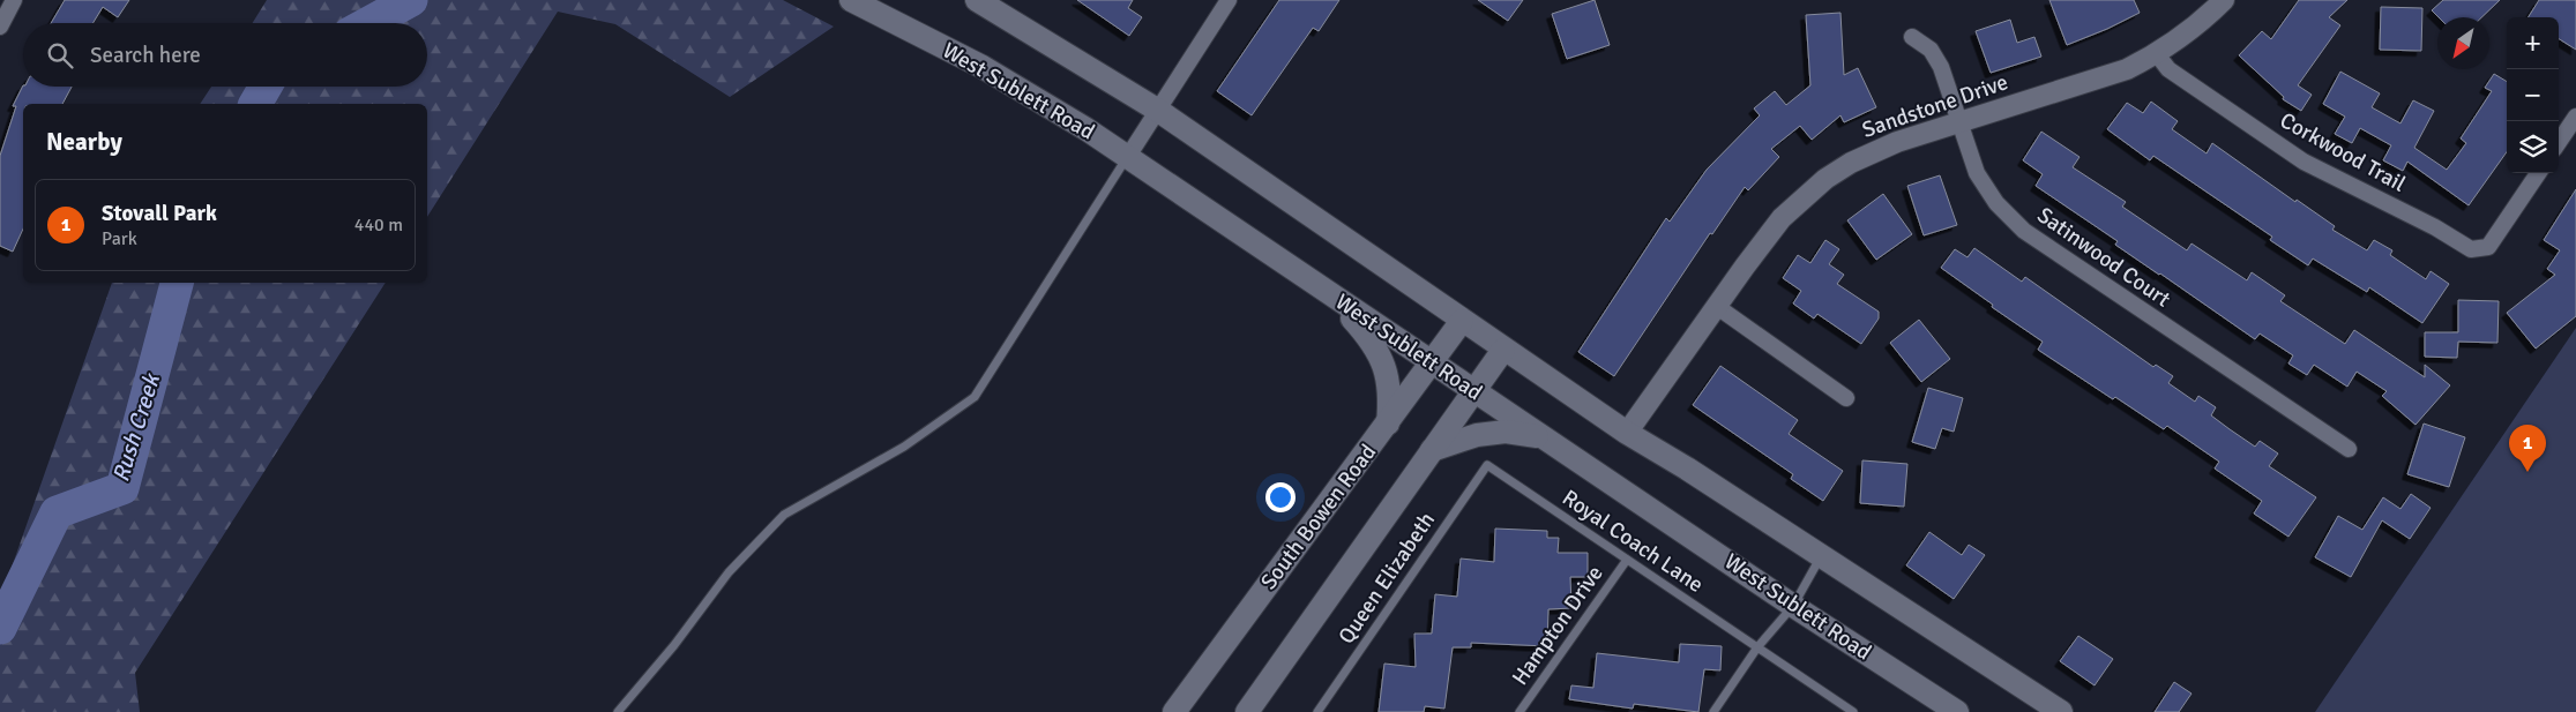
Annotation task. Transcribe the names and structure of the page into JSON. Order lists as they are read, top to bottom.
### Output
{
  "streets": {
    "main road": ["West Sublett Road", "South Bowen Road"],
    "street": ["Sandstone Drive", "Corkwood Trail", "Satinwood Court"],
    "lane": ["Royal Coach Lane", "Queen Elizabeth", "Hampton Drive"]
  },
  "crossings": [
    ["West Sublett Road", "South Bowen Road"],
    ["Sandstone Drive", "Corkwood Trail"],
    ["Sandstone Drive", "Satinwood Court"],
    ["Royal Coach Lane", "Queen Elizabeth"],
    ["Royal Coach Lane", "Hampton Drive"]
  ],
  "water": ["Rush Creek"],
  "north": "bottom left",
  "page": {
    "map_buttons": ["+", "−"],
    "search": "Search here",
    "heading": "Nearby",
    "list": [
      {
        "mark": "1",
        "name": "Stovall Park",
        "note": "Park",
        "value": "440 m"
      }
    ],
    "pins": "1"
  }
}
